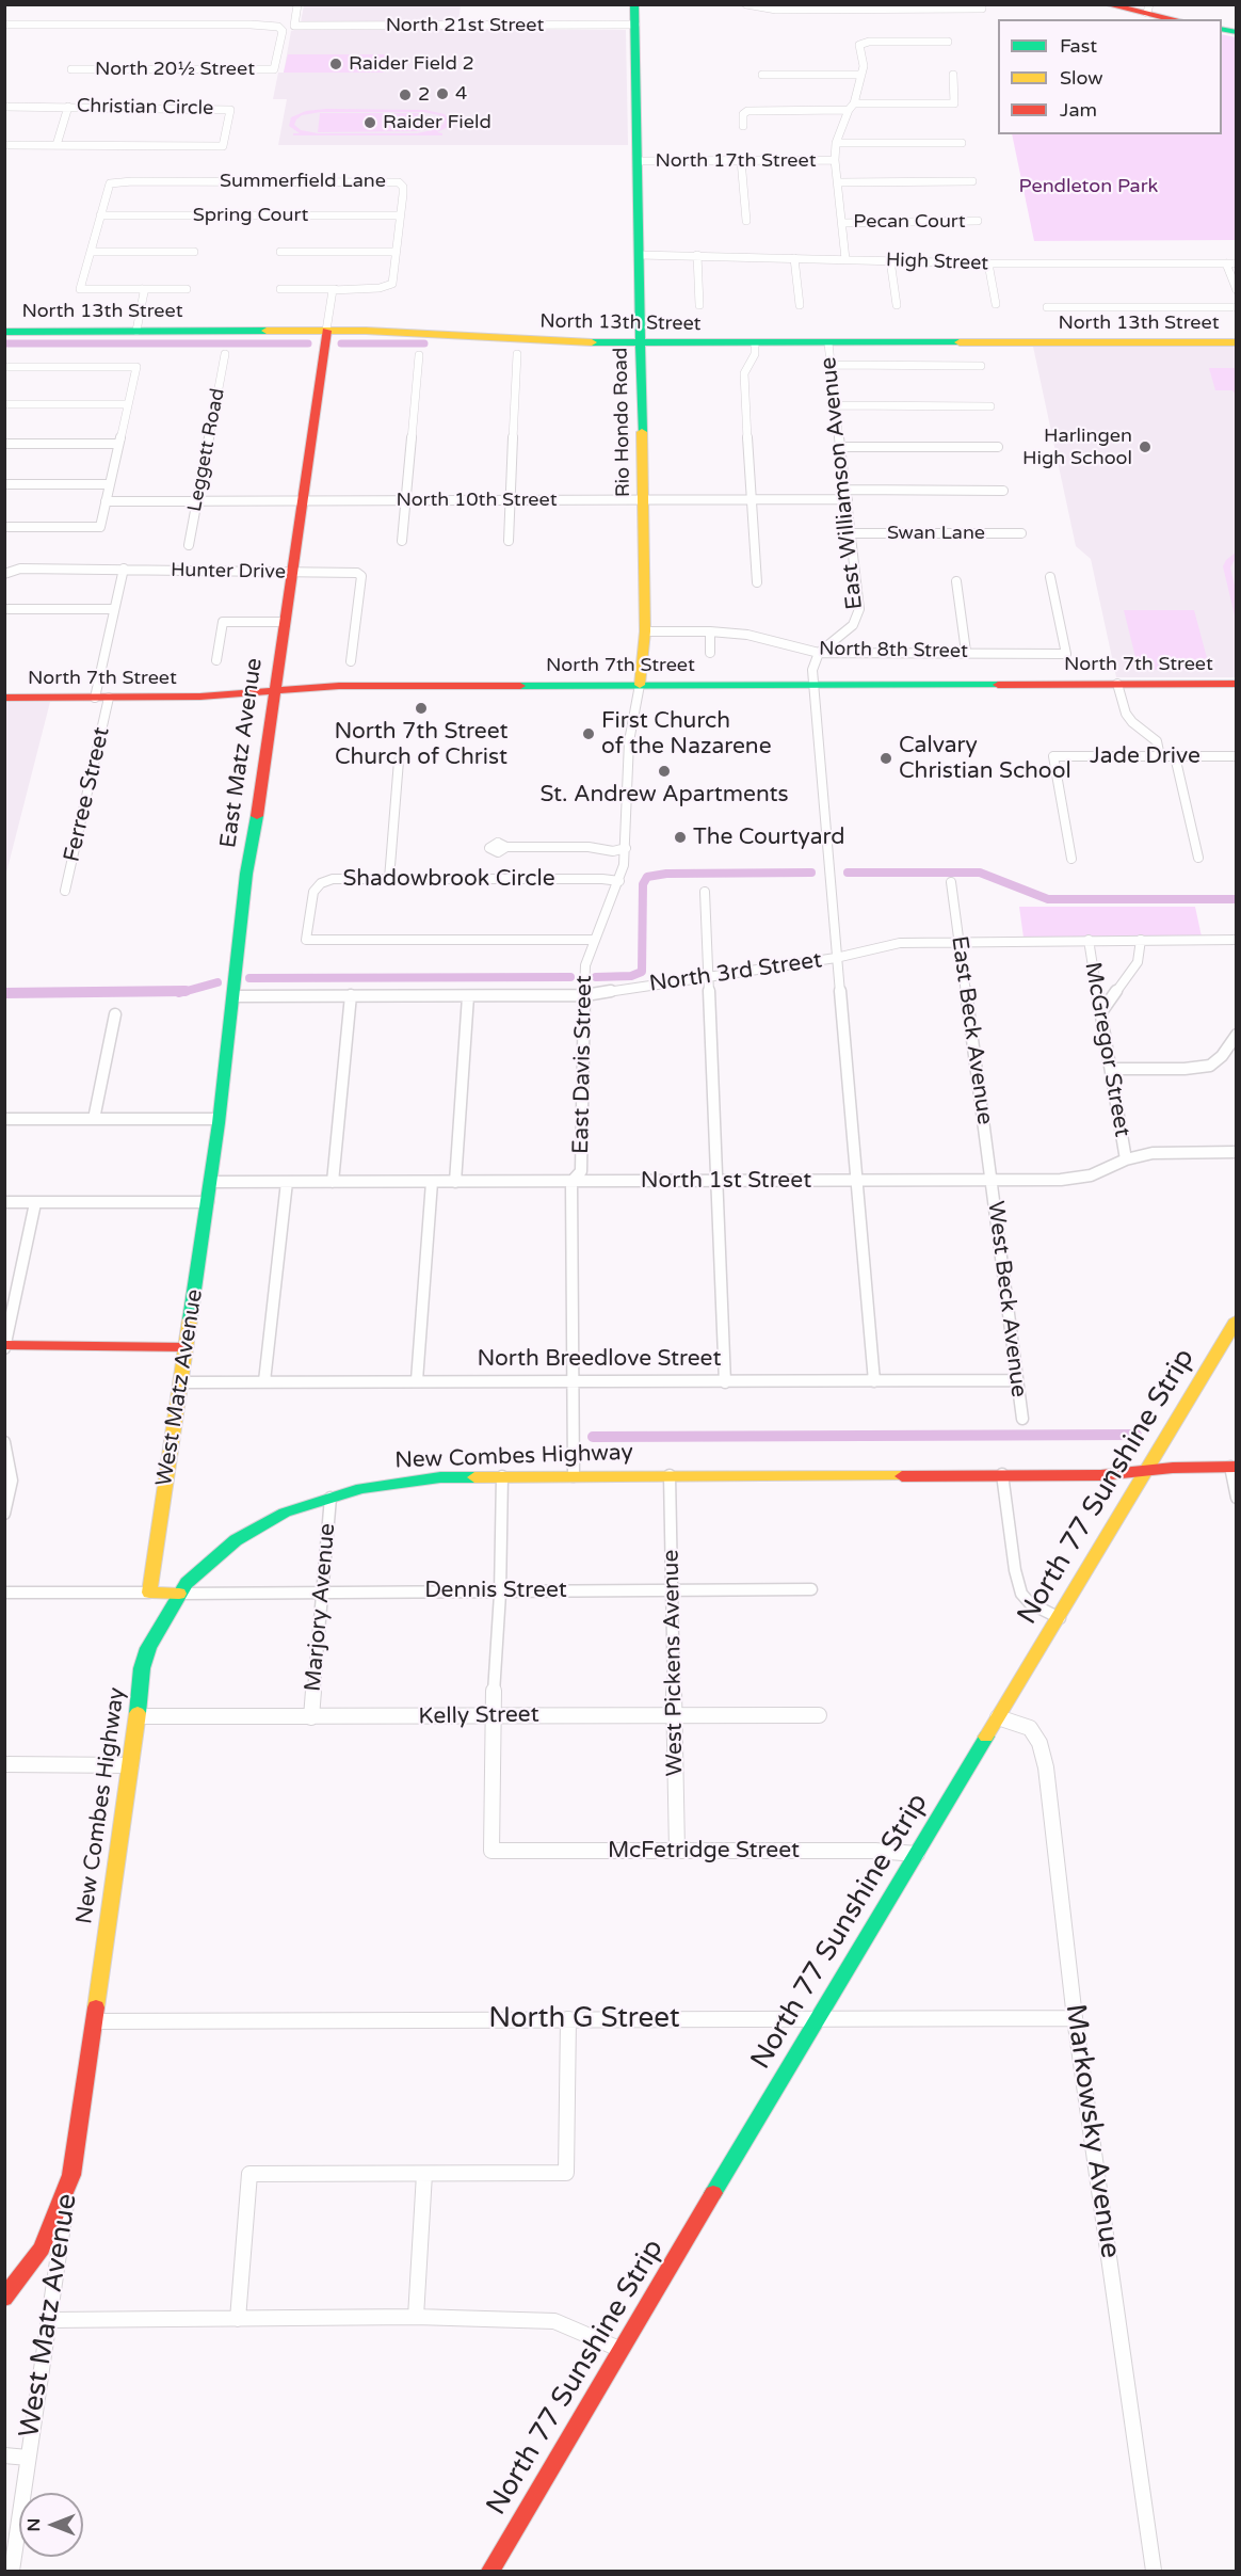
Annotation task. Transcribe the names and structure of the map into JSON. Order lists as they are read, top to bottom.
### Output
{
  "streets": {
    "street": [
      "North 21st Street",
      "North 20½ Street",
      "Christian Circle",
      "North 17th Street",
      "Summerfield Lane",
      "Spring Court",
      "Pecan Court",
      "High Street",
      "North 13th Street",
      "Rio Hondo Road",
      "Leggett Road",
      "East Williamson Avenue",
      "North 10th Street",
      "Swan Lane",
      "Hunter Drive",
      "North 8th Street",
      "North 7th Street",
      "East Matz Avenue",
      "Jade Drive",
      "Ferree Street",
      "Shadowbrook Circle",
      "North 3rd Street",
      "East Beck Avenue",
      "McGregor Street",
      "East Davis Street",
      "North 1st Street",
      "West Beck Avenue",
      "North Breedlove Street",
      "West Matz Avenue",
      "New Combes Highway",
      "North 77 Sunshine Strip",
      "Dennis Street",
      "Marjory Avenue",
      "West Pickens Avenue",
      "Kelly Street",
      "McFetridge Street",
      "North G Street",
      "Markowsky Avenue"
    ]
  },
  "crossings": [
    ["North 21st Street", "Rio Hondo Road"],
    ["North 17th Street", "Rio Hondo Road"],
    ["Summerfield Lane", "Spring Court"],
    ["High Street", "Rio Hondo Road"],
    ["North 13th Street", "Rio Hondo Road"],
    ["North 13th Street", "East Williamson Avenue"],
    ["North 13th Street", "East Matz Avenue"],
    ["Rio Hondo Road", "North 10th Street"],
    ["Rio Hondo Road", "North 8th Street"],
    ["Rio Hondo Road", "North 7th Street"],
    ["Rio Hondo Road", "East Davis Street"],
    ["Leggett Road", "North 10th Street"],
    ["East Williamson Avenue", "North 10th Street"],
    ["East Williamson Avenue", "Swan Lane"],
    ["East Williamson Avenue", "North 8th Street"],
    ["North 10th Street", "East Matz Avenue"],
    ["Hunter Drive", "East Matz Avenue"],
    ["Hunter Drive", "Ferree Street"],
    ["North 7th Street", "East Matz Avenue"],
    ["North 7th Street", "Ferree Street"],
    ["North 7th Street", "East Davis Street"],
    ["East Matz Avenue", "North 3rd Street"],
    ["East Matz Avenue", "North 1st Street"],
    ["East Matz Avenue", "West Matz Avenue"],
    ["Shadowbrook Circle", "East Davis Street"],
    ["North 3rd Street", "East Beck Avenue"],
    ["North 3rd Street", "McGregor Street"],
    ["North 3rd Street", "East Davis Street"],
    ["East Beck Avenue", "North 1st Street"],
    ["East Beck Avenue", "West Beck Avenue"],
    ["McGregor Street", "North 1st Street"],
    ["East Davis Street", "North 1st Street"],
    ["East Davis Street", "North Breedlove Street"],
    ["East Davis Street", "New Combes Highway"],
    ["North 1st Street", "West Beck Avenue"],
    ["North 1st Street", "West Matz Avenue"],
    ["West Beck Avenue", "North Breedlove Street"],
    ["North Breedlove Street", "West Matz Avenue"],
    ["West Matz Avenue", "New Combes Highway"],
    ["New Combes Highway", "North 77 Sunshine Strip"],
    ["New Combes Highway", "Dennis Street"],
    ["New Combes Highway", "Marjory Avenue"],
    ["New Combes Highway", "West Pickens Avenue"],
    ["New Combes Highway", "Kelly Street"],
    ["New Combes Highway", "North G Street"],
    ["North 77 Sunshine Strip", "McFetridge Street"],
    ["North 77 Sunshine Strip", "North G Street"],
    ["North 77 Sunshine Strip", "Markowsky Avenue"],
    ["Dennis Street", "Marjory Avenue"],
    ["Dennis Street", "West Pickens Avenue"],
    ["Marjory Avenue", "Kelly Street"],
    ["West Pickens Avenue", "Kelly Street"],
    ["West Pickens Avenue", "McFetridge Street"],
    ["Kelly Street", "McFetridge Street"],
    ["North G Street", "Markowsky Avenue"]
  ],
  "parks": ["Pendleton Park"],
  "places": [
    "Raider Field 2",
    "4",
    "2",
    "Raider Field",
    "Harlingen High School",
    "North 7th Street Church of Christ",
    "First Church of the Nazarene",
    "Calvary Christian School",
    "St. Andrew Apartments",
    "The Courtyard"
  ],
  "legend": ["Fast", "Slow", "Jam"],
  "north": "left"
}
